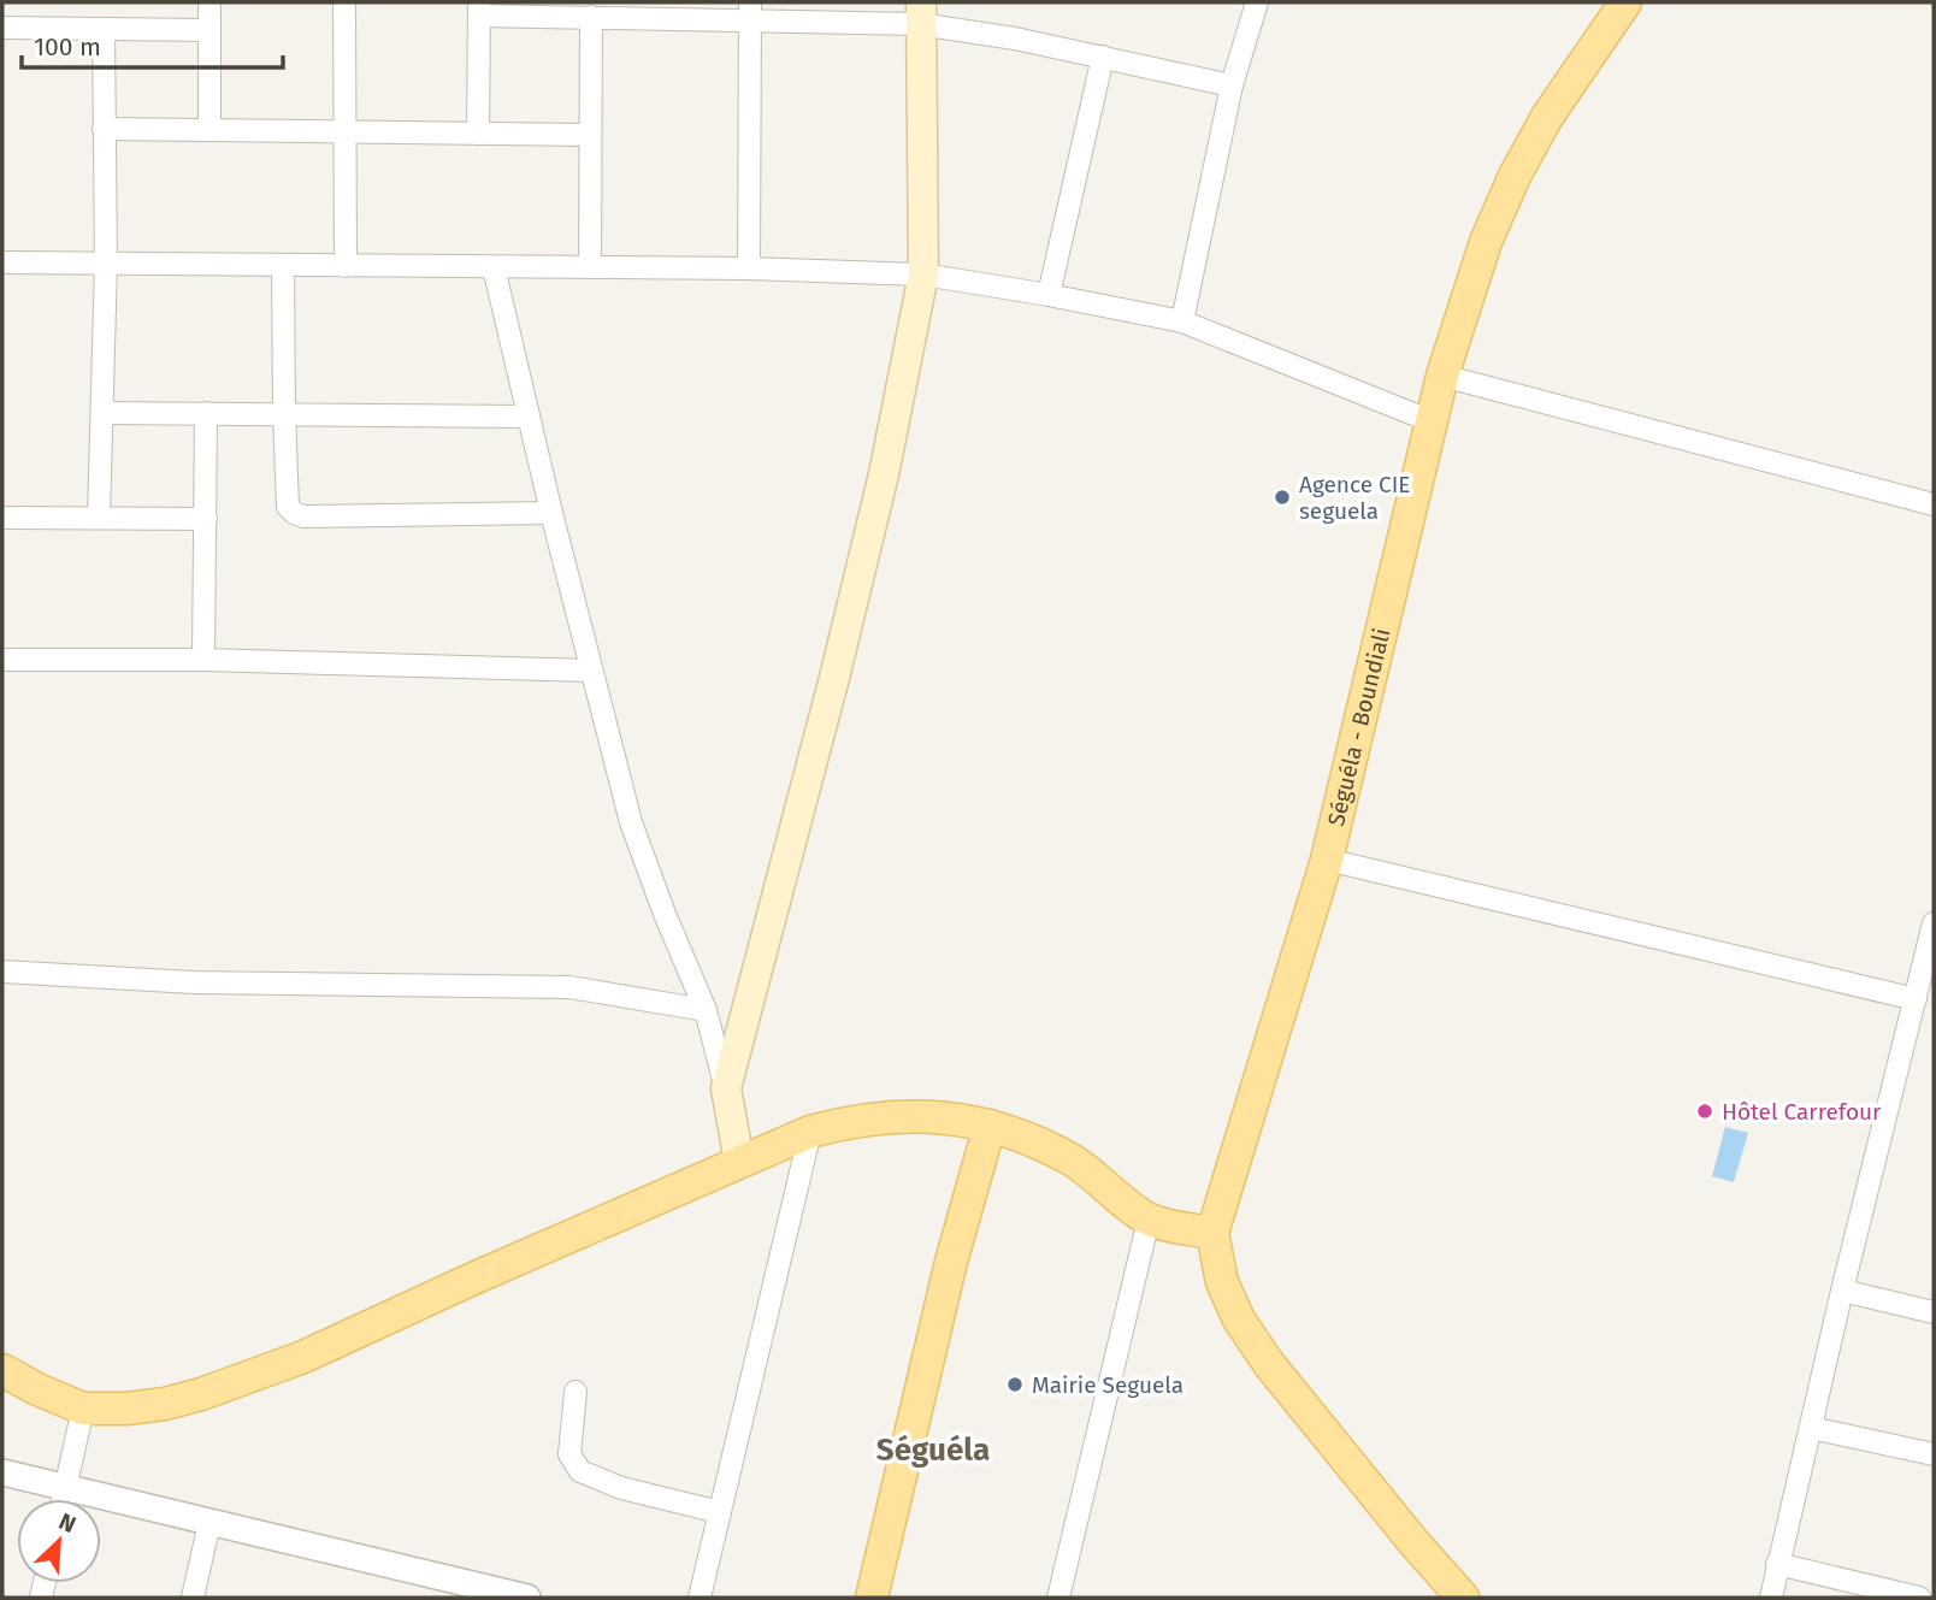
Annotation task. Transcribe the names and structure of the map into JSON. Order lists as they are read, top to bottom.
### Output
{
  "streets": {
    "main road": ["Séguéla - Boundiali"]
  },
  "districts": ["Séguéla"],
  "places": ["Agence CIE seguela", "Hôtel Carrefour", "Mairie Seguela"],
  "scale_bar": "100 m",
  "north": "top right"
}
